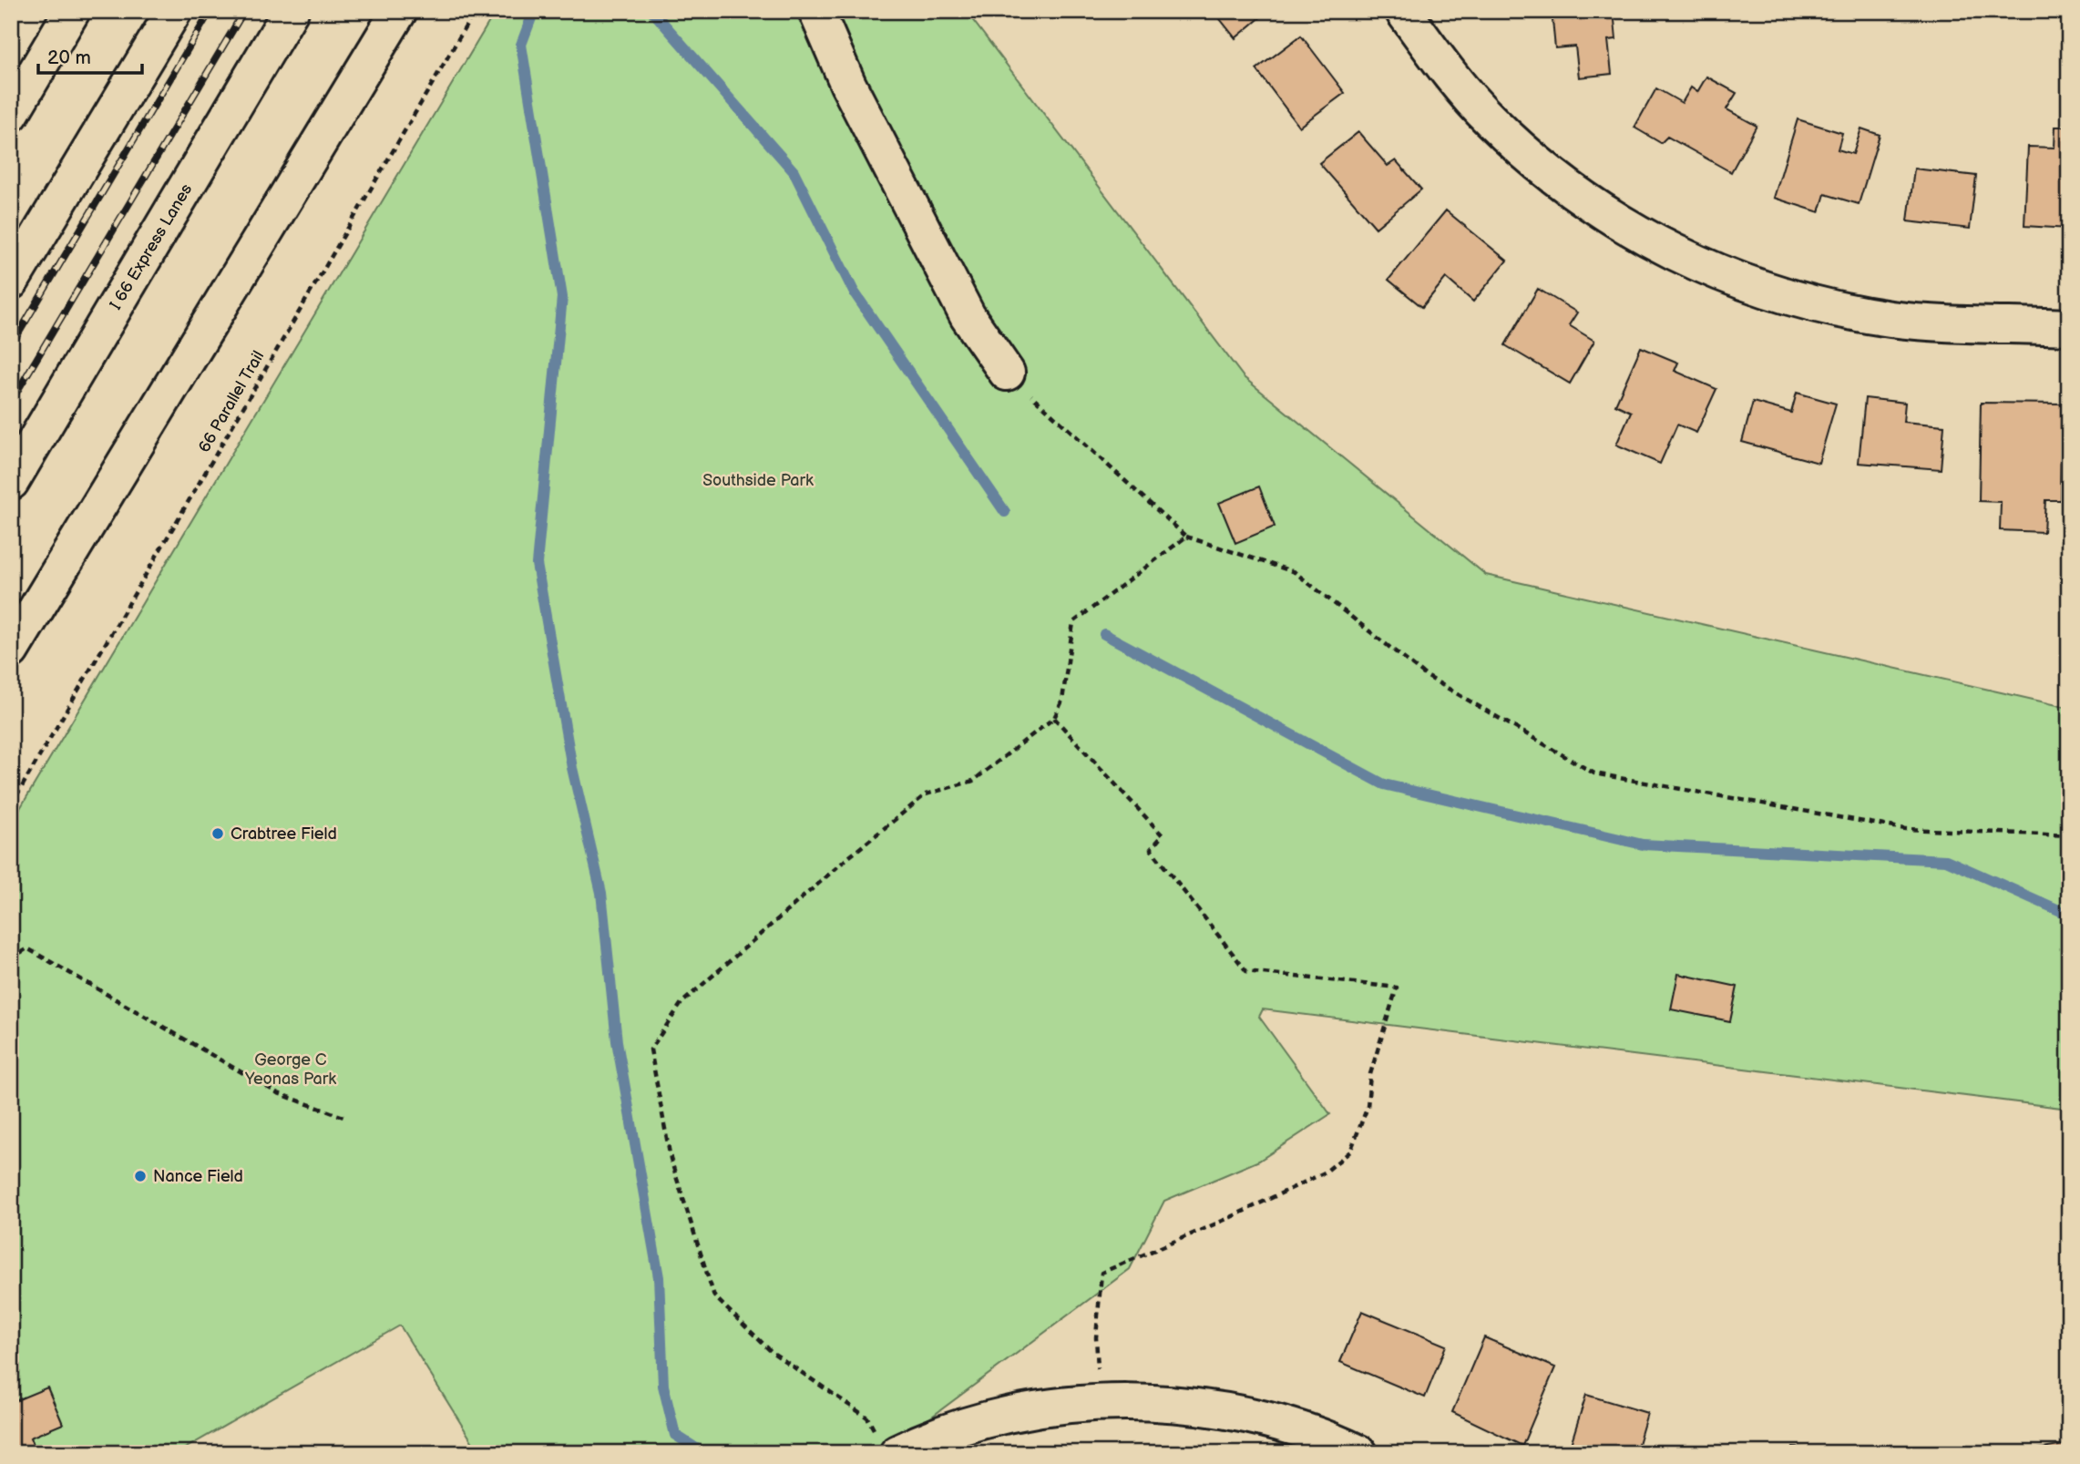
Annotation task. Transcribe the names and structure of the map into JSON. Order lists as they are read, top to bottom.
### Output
{
  "streets": {
    "main road": ["I 66 Express Lanes"],
    "path": ["66 Parallel Trail"]
  },
  "parks": ["Southside Park", "George C Yeonas Park"],
  "places": ["Crabtree Field", "Nance Field"],
  "scale_bar": "20 m"
}
